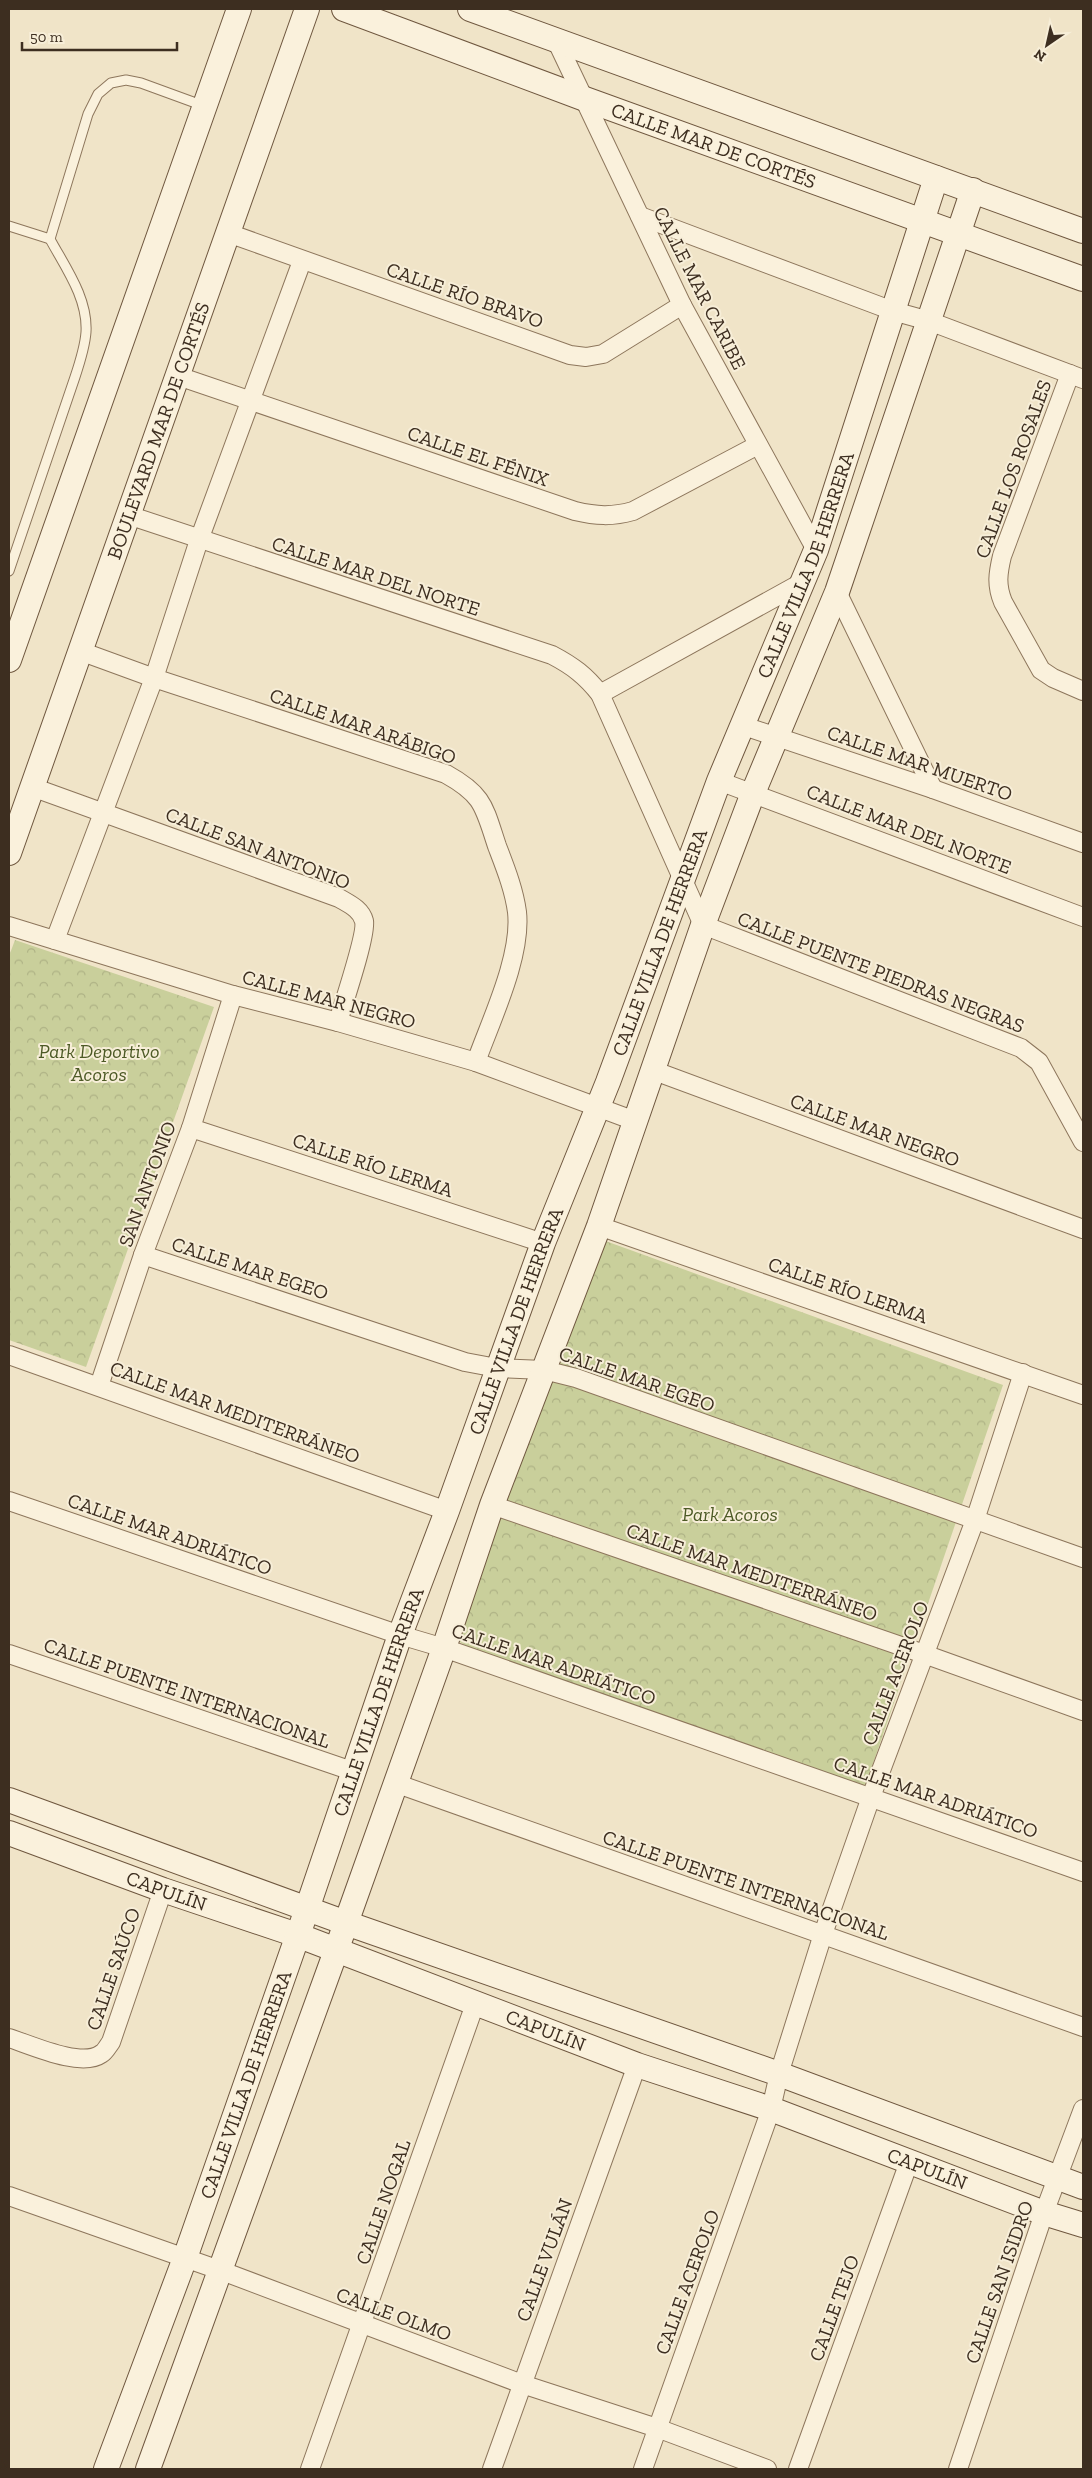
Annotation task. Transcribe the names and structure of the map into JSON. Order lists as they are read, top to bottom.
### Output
{
  "streets": {
    "street": [
      "CALLE MAR DE CORTÉS",
      "CALLE MAR CARIBE",
      "CALLE RÍO BRAVO",
      "BOULEVARD MAR DE CORTÉS",
      "CALLE EL FÉNIX",
      "CALLE LOS ROSALES",
      "CALLE VILLA DE HERRERA",
      "CALLE MAR DEL NORTE",
      "CALLE MAR ARÁBIGO",
      "CALLE MAR MUERTO",
      "CALLE SAN ANTONIO",
      "CALLE PUENTE PIEDRAS NEGRAS",
      "CALLE MAR NEGRO",
      "CALLE RÍO LERMA",
      "SAN ANTONIO",
      "CALLE MAR EGEO",
      "CALLE MAR MEDITERRÁNEO",
      "CALLE MAR ADRIÁTICO",
      "CALLE ACEROLO",
      "CALLE PUENTE INTERNACIONAL",
      "CAPULÍN",
      "CALLE SAÚCO",
      "CALLE NOGAL",
      "CALLE VULÁN",
      "CALLE SAN ISIDRO",
      "CALLE TEJO",
      "CALLE OLMO"
    ]
  },
  "crossings": [
    ["CALLE MAR DE CORTÉS", "CALLE MAR CARIBE"],
    ["CALLE MAR DE CORTÉS", "CALLE VILLA DE HERRERA"],
    ["CALLE MAR CARIBE", "CALLE RÍO BRAVO"],
    ["CALLE MAR CARIBE", "CALLE EL FÉNIX"],
    ["CALLE MAR CARIBE", "CALLE VILLA DE HERRERA"],
    ["CALLE RÍO BRAVO", "BOULEVARD MAR DE CORTÉS"],
    ["BOULEVARD MAR DE CORTÉS", "CALLE EL FÉNIX"],
    ["BOULEVARD MAR DE CORTÉS", "CALLE MAR DEL NORTE"],
    ["BOULEVARD MAR DE CORTÉS", "CALLE MAR ARÁBIGO"],
    ["BOULEVARD MAR DE CORTÉS", "CALLE SAN ANTONIO"],
    ["CALLE VILLA DE HERRERA", "CALLE MAR DEL NORTE"],
    ["CALLE VILLA DE HERRERA", "CALLE MAR MUERTO"],
    ["CALLE VILLA DE HERRERA", "CALLE PUENTE PIEDRAS NEGRAS"],
    ["CALLE VILLA DE HERRERA", "CALLE MAR NEGRO"],
    ["CALLE VILLA DE HERRERA", "CALLE RÍO LERMA"],
    ["CALLE VILLA DE HERRERA", "CALLE MAR EGEO"],
    ["CALLE VILLA DE HERRERA", "CALLE MAR MEDITERRÁNEO"],
    ["CALLE VILLA DE HERRERA", "CALLE MAR ADRIÁTICO"],
    ["CALLE VILLA DE HERRERA", "CALLE PUENTE INTERNACIONAL"],
    ["CALLE VILLA DE HERRERA", "CAPULÍN"],
    ["CALLE VILLA DE HERRERA", "CALLE OLMO"],
    ["CALLE MAR DEL NORTE", "CALLE PUENTE PIEDRAS NEGRAS"],
    ["CALLE MAR ARÁBIGO", "CALLE MAR NEGRO"],
    ["CALLE SAN ANTONIO", "CALLE MAR NEGRO"],
    ["CALLE MAR NEGRO", "SAN ANTONIO"],
    ["CALLE RÍO LERMA", "SAN ANTONIO"],
    ["CALLE RÍO LERMA", "CALLE ACEROLO"],
    ["SAN ANTONIO", "CALLE MAR EGEO"],
    ["SAN ANTONIO", "CALLE MAR MEDITERRÁNEO"],
    ["CALLE MAR EGEO", "CALLE ACEROLO"],
    ["CALLE MAR MEDITERRÁNEO", "CALLE ACEROLO"],
    ["CALLE MAR ADRIÁTICO", "CALLE ACEROLO"],
    ["CALLE ACEROLO", "CALLE PUENTE INTERNACIONAL"],
    ["CALLE ACEROLO", "CAPULÍN"],
    ["CALLE ACEROLO", "CALLE OLMO"],
    ["CAPULÍN", "CALLE SAÚCO"],
    ["CAPULÍN", "CALLE NOGAL"],
    ["CAPULÍN", "CALLE VULÁN"],
    ["CAPULÍN", "CALLE SAN ISIDRO"],
    ["CAPULÍN", "CALLE TEJO"],
    ["CALLE NOGAL", "CALLE OLMO"],
    ["CALLE VULÁN", "CALLE OLMO"]
  ],
  "parks": ["Park Deportivo Acoros", "Park Acoros"],
  "scale_bar": "50 m",
  "north": "bottom left"
}
